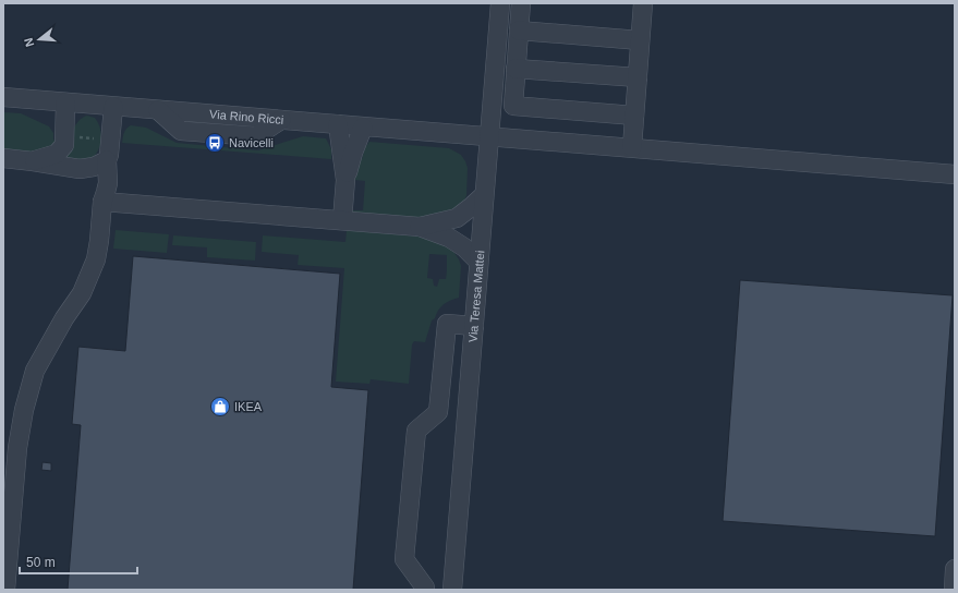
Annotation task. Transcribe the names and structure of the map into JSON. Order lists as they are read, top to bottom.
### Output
{
  "streets": {
    "street": ["Via Rino Ricci", "Via Teresa Mattei"]
  },
  "crossings": [
    ["Via Rino Ricci", "Via Teresa Mattei"]
  ],
  "places": {
    "bus stop": ["Navicelli"],
    "shop": ["IKEA"]
  },
  "scale_bar": "50 m",
  "north": "left"
}
